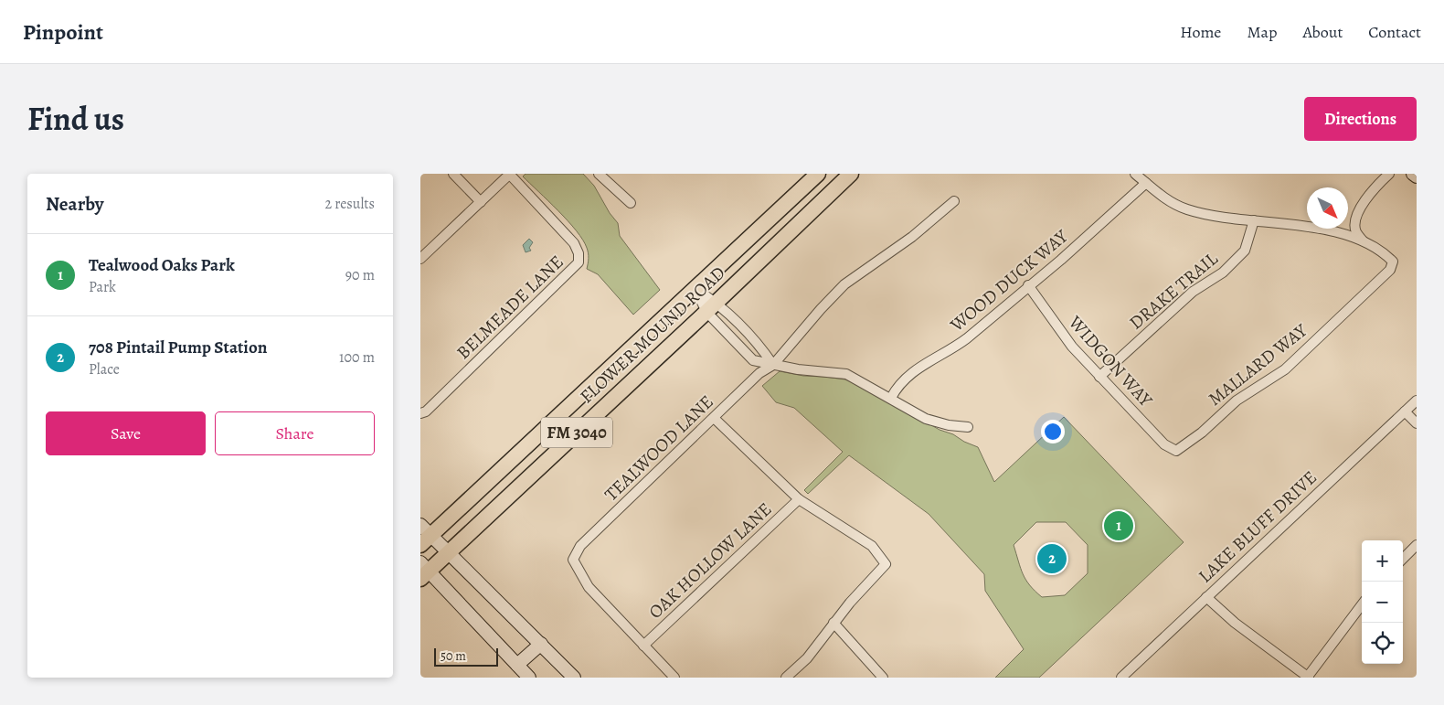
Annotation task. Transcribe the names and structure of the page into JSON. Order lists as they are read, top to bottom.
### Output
{
  "streets": {
    "main road": ["FLOWER MOUND ROAD", "FM 3040"],
    "street": [
      "WOOD DUCK WAY",
      "DRAKE TRAIL",
      "BELMEADE LANE",
      "WIDGON WAY",
      "MALLARD WAY",
      "TEALWOOD LANE",
      "LAKE BLUFF DRIVE",
      "OAK HOLLOW LANE"
    ]
  },
  "crossings": [
    ["WOOD DUCK WAY", "WIDGON WAY"],
    ["DRAKE TRAIL", "WIDGON WAY"],
    ["WIDGON WAY", "MALLARD WAY"],
    ["TEALWOOD LANE", "OAK HOLLOW LANE"]
  ],
  "scale_bar": "50 m",
  "north": "bottom right",
  "page": {
    "header": "Pinpoint",
    "nav": [
      "Home",
      "Map",
      "About",
      "Contact"
    ],
    "title": "Find us",
    "buttons": [
      "Directions",
      ["Save", "Share"]
    ],
    "heading": ["Nearby", "2 results"],
    "list": [
      {
        "mark": "1",
        "name": "Tealwood Oaks Park",
        "note": "Park",
        "value": "90 m"
      },
      {
        "mark": "2",
        "name": "708 Pintail Pump Station",
        "note": "Place",
        "value": "100 m"
      }
    ],
    "pins": ["1", "2"],
    "map_buttons": ["+", "−"],
    "scale": "50 m"
  }
}
